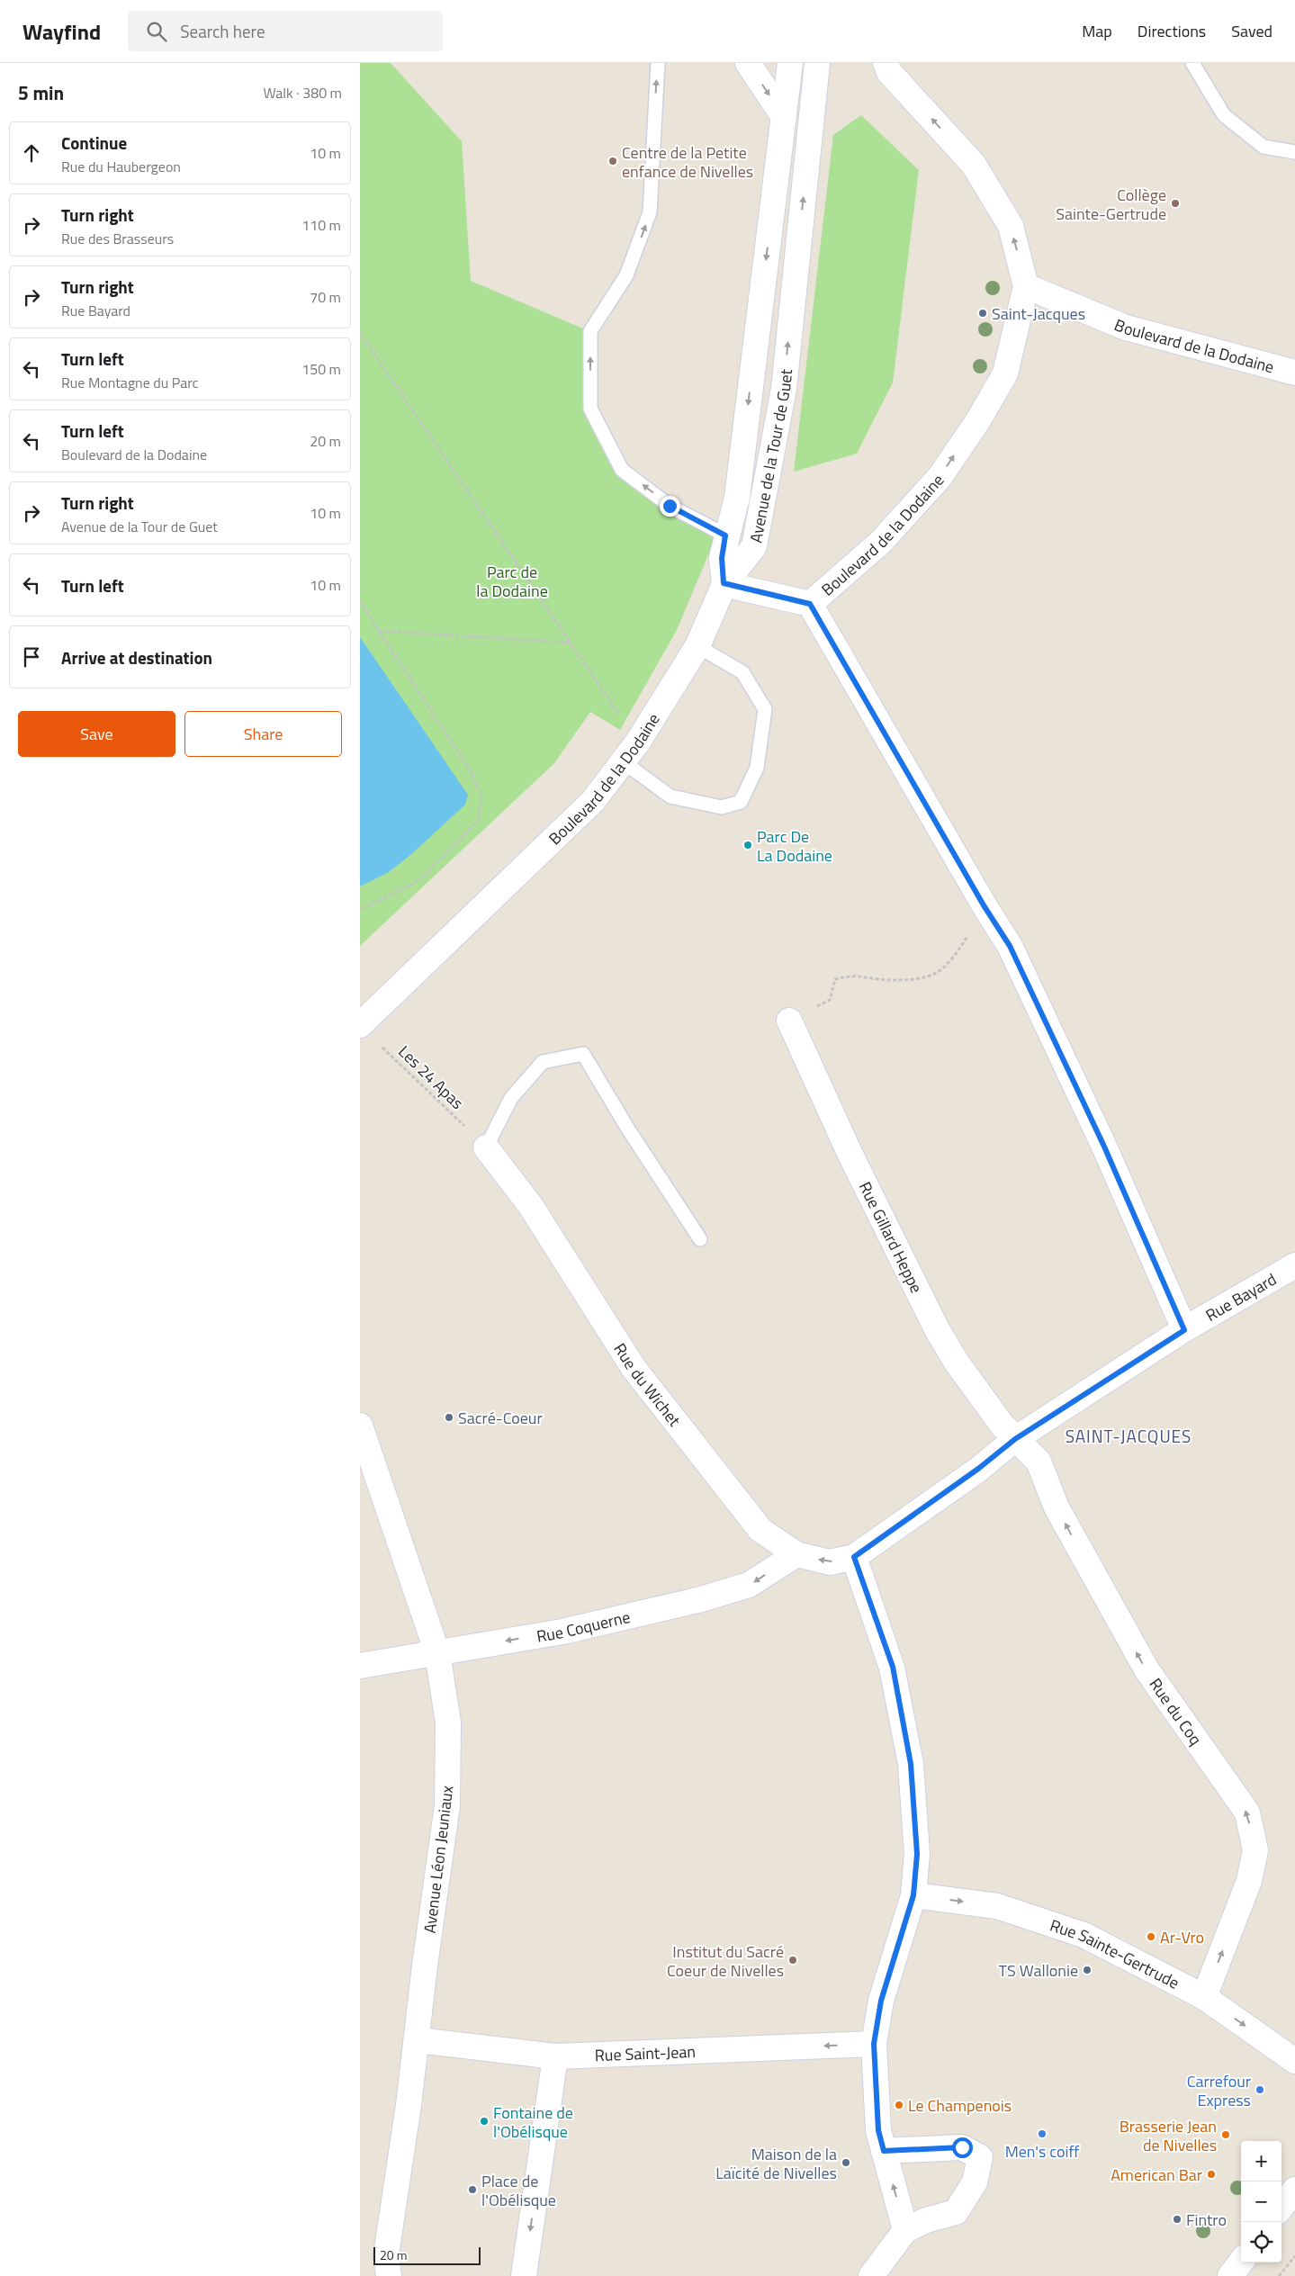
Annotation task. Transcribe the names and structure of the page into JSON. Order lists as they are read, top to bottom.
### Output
{
  "streets": {
    "street": [
      "Boulevard de la Dodaine",
      "Avenue de la Tour de Guet",
      "Rue Gillard Heppe",
      "Rue Bayard",
      "Rue du Wichet",
      "Rue Coquerne",
      "Rue du Coq",
      "Avenue Léon Jeuniaux",
      "Rue Sainte-Gertrude",
      "Rue Saint-Jean"
    ],
    "path": ["Les 24 Apas"]
  },
  "crossings": [
    ["Boulevard de la Dodaine", "Avenue de la Tour de Guet"],
    ["Les 24 Apas", "Rue du Wichet"],
    ["Rue Gillard Heppe", "Rue Bayard"],
    ["Rue Gillard Heppe", "Rue du Coq"],
    ["Rue Bayard", "Rue du Wichet"],
    ["Rue Bayard", "Rue du Coq"],
    ["Rue du Wichet", "Rue Coquerne"],
    ["Rue Coquerne", "Avenue Léon Jeuniaux"],
    ["Rue du Coq", "Rue Sainte-Gertrude"],
    ["Avenue Léon Jeuniaux", "Rue Saint-Jean"]
  ],
  "one_way": [
    "Rue Coquerne",
    "Rue du Coq",
    "Rue Sainte-Gertrude",
    "Rue Saint-Jean"
  ],
  "districts": ["SAINT-JACQUES"],
  "parks": ["Parc de la Dodaine"],
  "places": [
    "Centre de la Petite enfance de Nivelles",
    "Collège Sainte-Gertrude",
    "Saint-Jacques",
    "Parc De La Dodaine",
    "Sacré-Coeur",
    "Ar-Vro",
    "Institut du Sacré Coeur de Nivelles",
    "TS Wallonie",
    "Carrefour Express",
    "Le Champenois",
    "Fontaine de l'Obélisque",
    "Men's coiff",
    "Brasserie Jean de Nivelles",
    "Maison de la Laïcité de Nivelles",
    "American Bar",
    "Place de l'Obélisque",
    "Fintro"
  ],
  "scale_bar": "20 m",
  "page": {
    "header": "Wayfind",
    "search": "Search here",
    "nav": ["Map", "Directions", "Saved"],
    "heading": ["5 min", "Walk · 380 m"],
    "list": [
      ["Continue", "Rue du Haubergeon", "10 m"],
      ["Turn right", "Rue des Brasseurs", "110 m"],
      ["Turn right", "Rue Bayard", "70 m"],
      ["Turn left", "Rue Montagne du Parc", "150 m"],
      ["Turn left", "Boulevard de la Dodaine", "20 m"],
      ["Turn right", "Avenue de la Tour de Guet", "10 m"],
      ["Turn left", "10 m"],
      "Arrive at destination"
    ],
    "buttons": ["Save", "Share"],
    "map_buttons": ["+", "−"],
    "scale": "20 m"
  }
}
